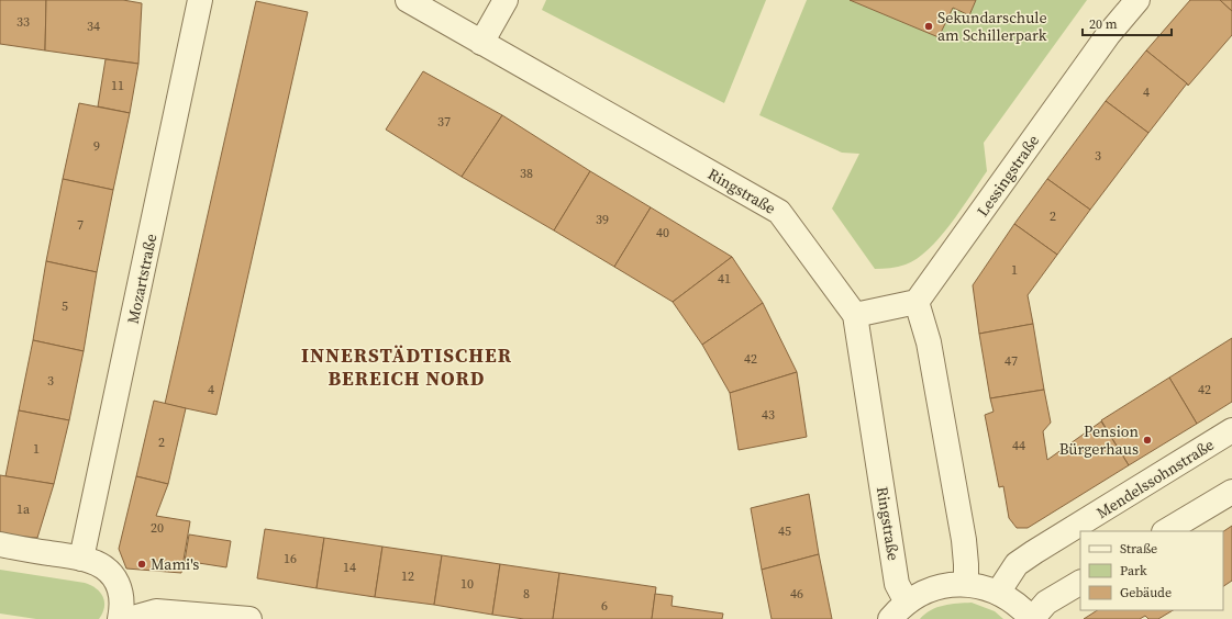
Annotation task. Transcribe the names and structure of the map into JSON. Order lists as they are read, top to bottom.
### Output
{
  "streets": {
    "street": [
      "Lessingstraße",
      "Ringstraße",
      "Mozartstraße",
      "Mendelssohnstraße"
    ]
  },
  "districts": ["INNERSTÄDTISCHER BEREICH NORD"],
  "places": ["Sekundarschule am Schillerpark", "Pension Bürgerhaus", "Mami's"],
  "house_numbers": [
    "33",
    "34",
    "11",
    "4",
    "37",
    "9",
    "3",
    "38",
    "2",
    "39",
    "7",
    "40",
    "1",
    "41",
    "5",
    "42",
    "47",
    "3",
    "4",
    "42",
    "43",
    "2",
    "44",
    "1",
    "1a",
    "20",
    "45",
    "16",
    "14",
    "12",
    "10",
    "8",
    "46",
    "6"
  ],
  "legend": ["Straße", "Park", "Gebäude"],
  "scale_bar": "20 m"
}
